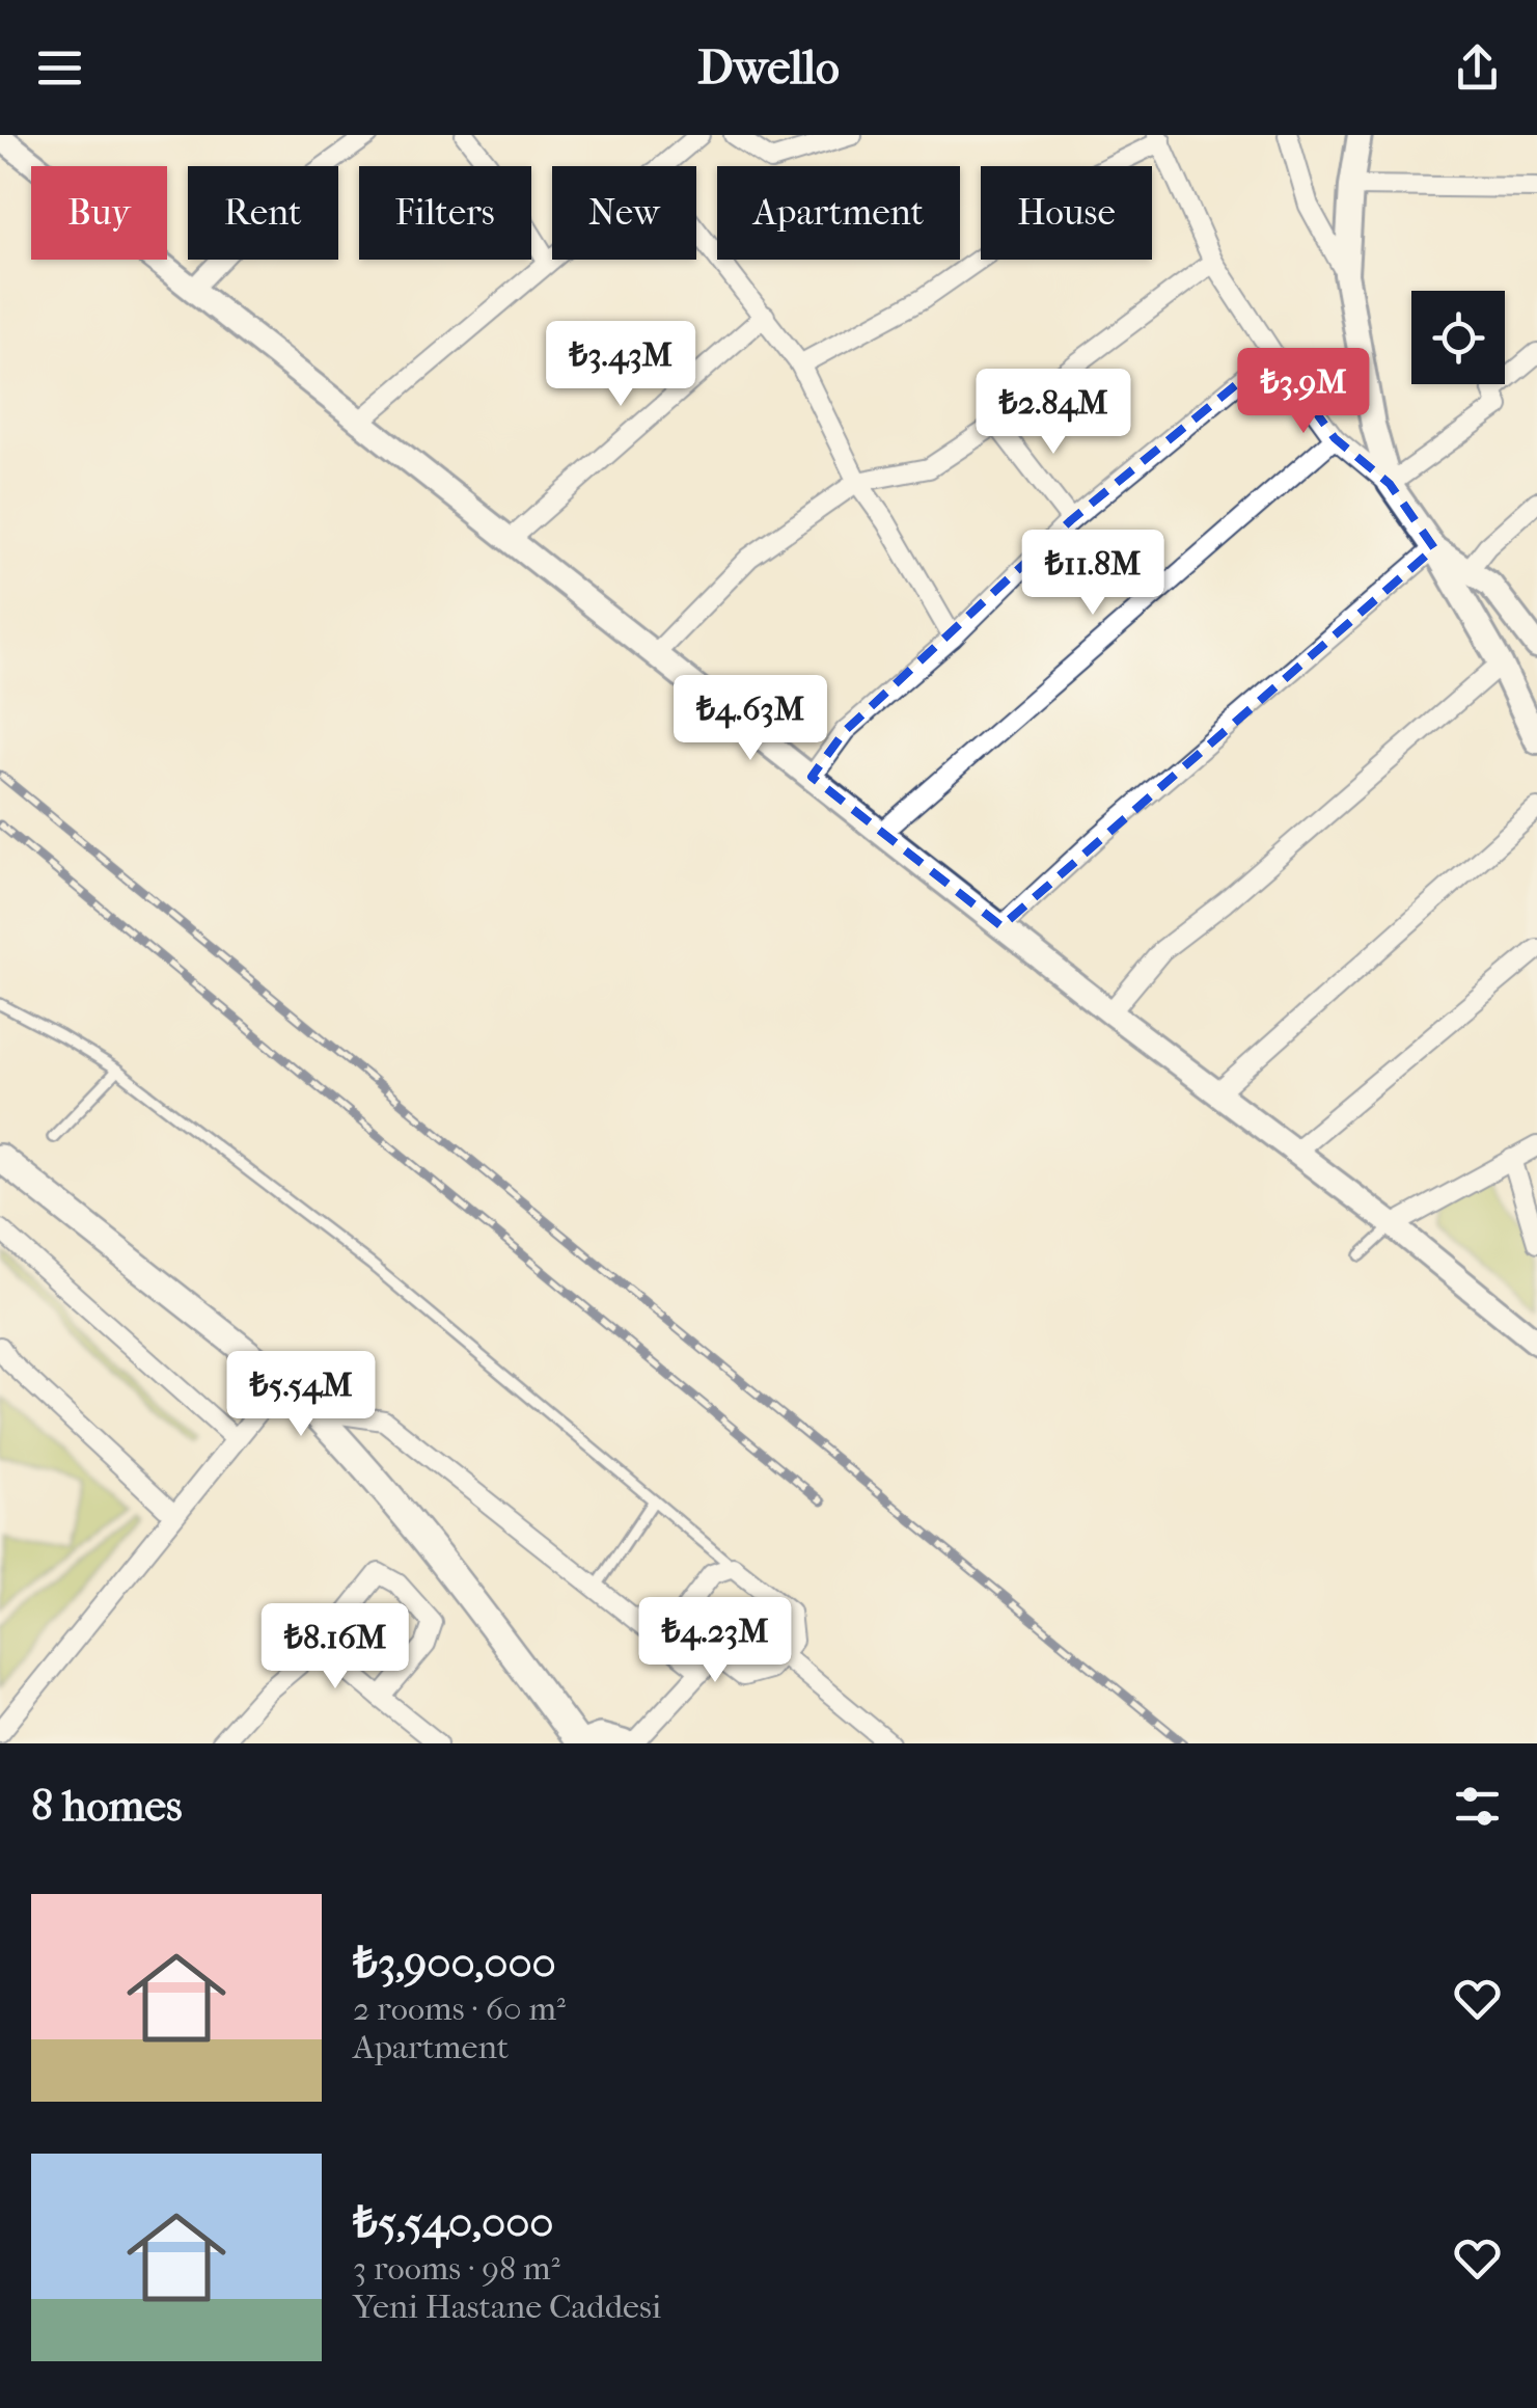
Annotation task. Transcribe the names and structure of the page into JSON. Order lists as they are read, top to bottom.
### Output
{
  "page": {
    "header": "Dwello",
    "chip": [
      "Buy",
      "Rent",
      "Filters",
      "New",
      "Apartment",
      "House"
    ],
    "price": [
      "₺3.43M",
      "₺3.9M",
      "₺2.84M",
      "₺11.8M",
      "₺4.63M",
      "₺5.54M",
      "₺4.23M",
      "₺8.16M"
    ],
    "heading": "8 homes",
    "list": [
      {
        "name": "₺3,900,000",
        "note": "2 rooms · 60 m² · Apartment"
      },
      {
        "name": "₺5,540,000",
        "note": "3 rooms · 98 m² · Yeni Hastane Caddesi"
      }
    ]
  }
}
